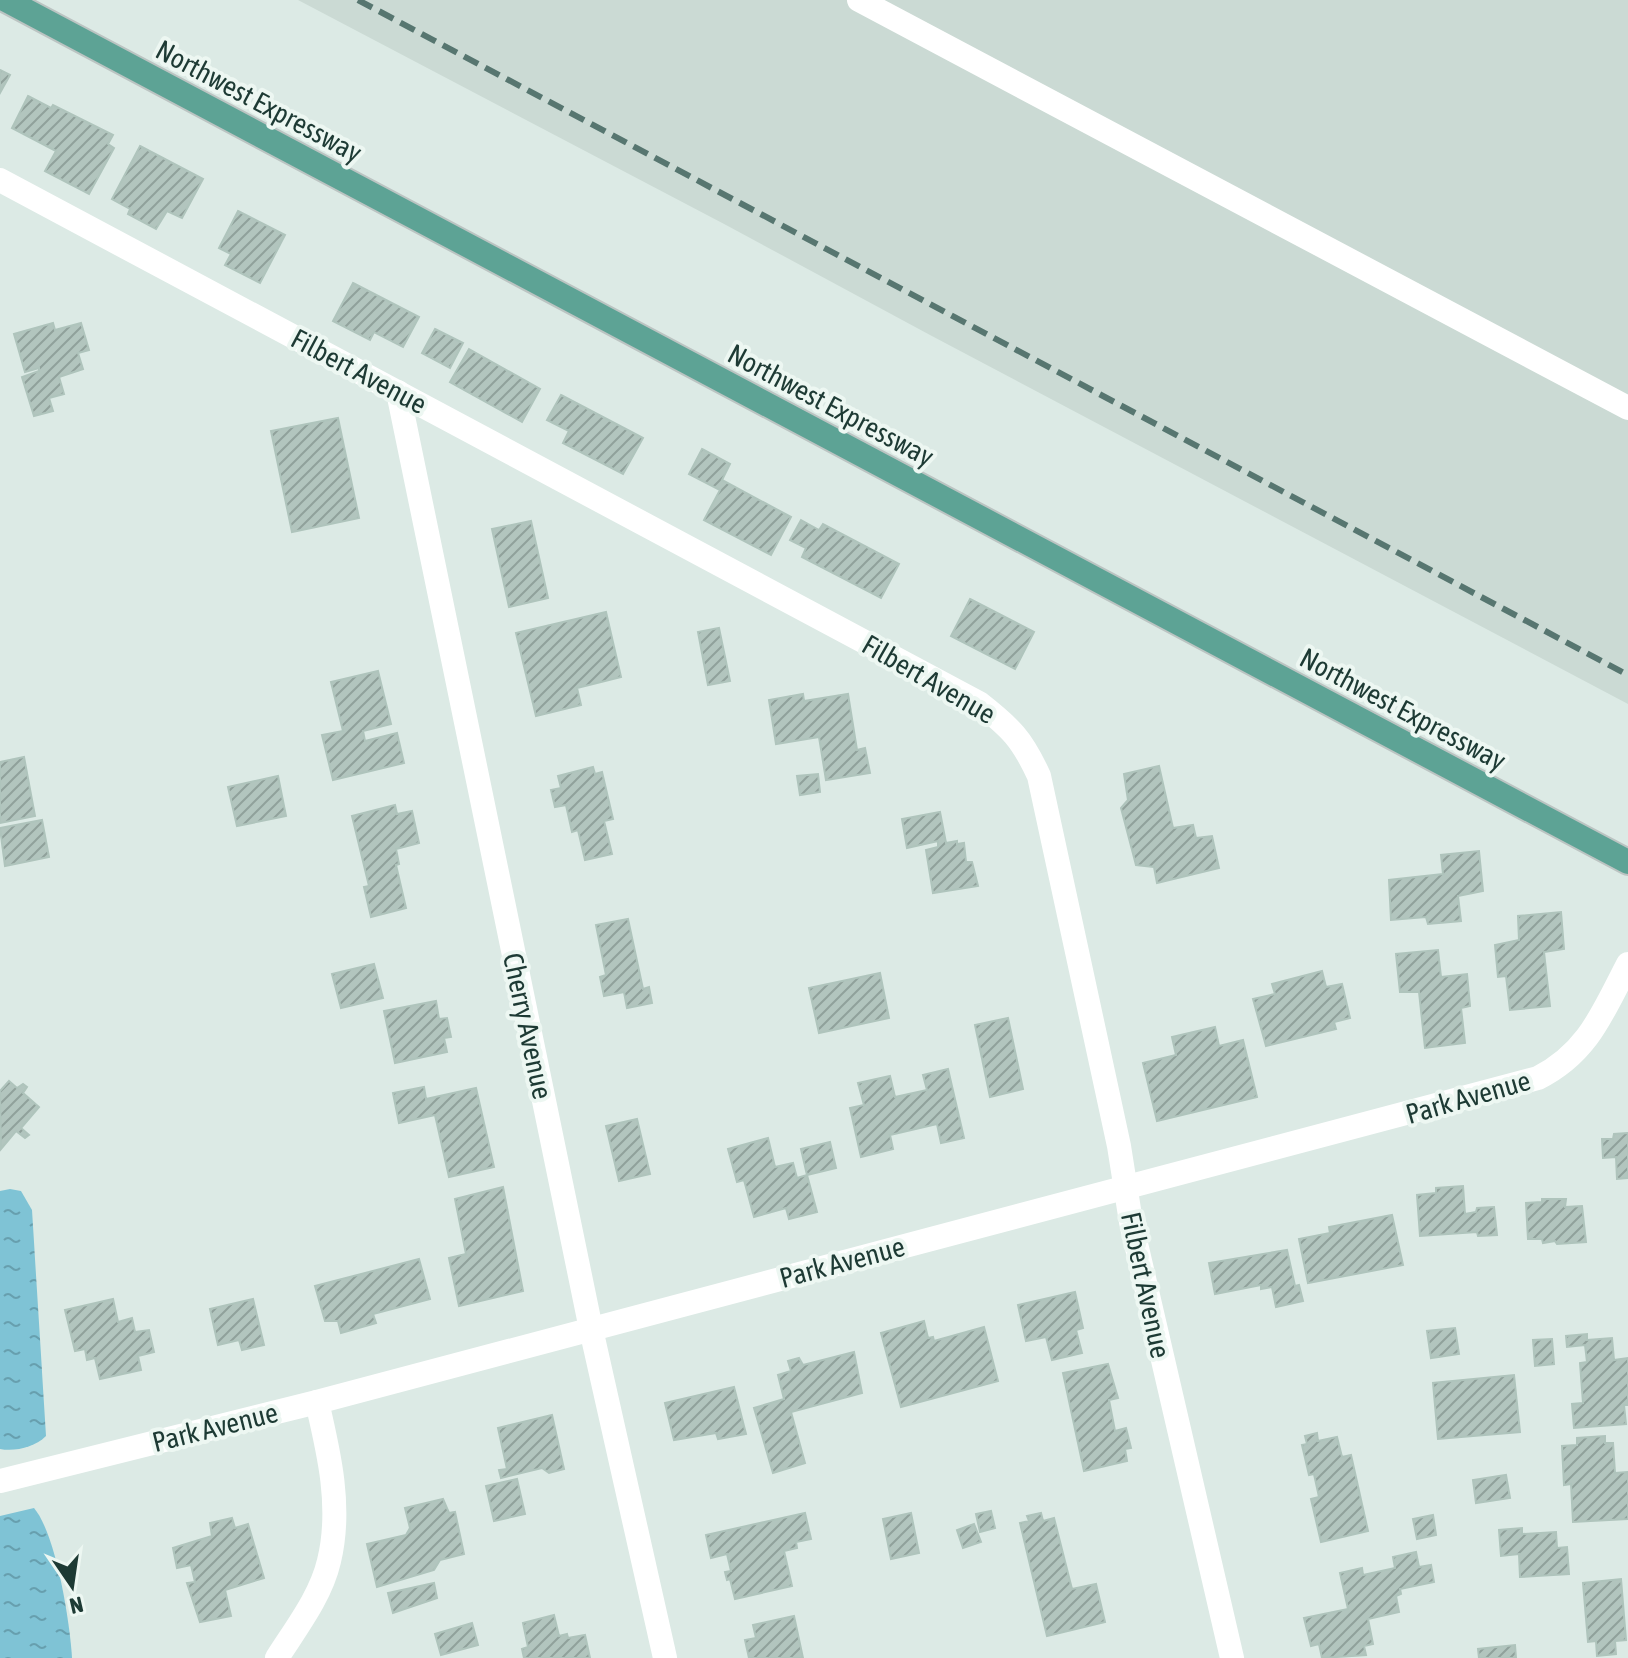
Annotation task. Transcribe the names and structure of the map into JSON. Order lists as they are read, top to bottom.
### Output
{
  "streets": {
    "main road": ["Northwest Expressway"],
    "street": ["Filbert Avenue", "Cherry Avenue", "Park Avenue"]
  },
  "crossings": [
    ["Filbert Avenue", "Cherry Avenue"],
    ["Filbert Avenue", "Park Avenue"],
    ["Cherry Avenue", "Park Avenue"]
  ],
  "north": "bottom"
}
